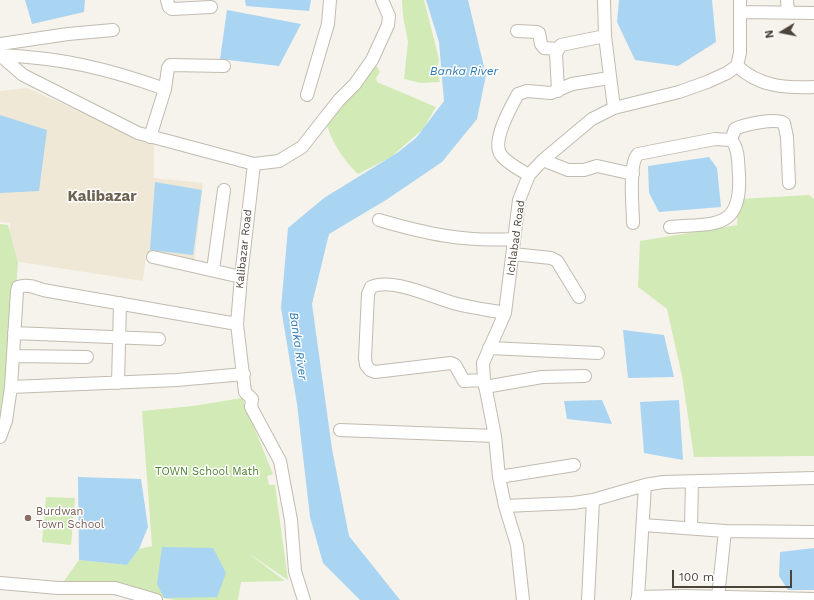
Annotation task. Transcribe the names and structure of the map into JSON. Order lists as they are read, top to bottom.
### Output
{
  "streets": {
    "street": ["Ichlabad Road", "Kalibazar Road"]
  },
  "districts": ["Kalibazar"],
  "water": ["Banka River"],
  "parks": ["TOWN School Math"],
  "places": ["Burdwan Town School"],
  "scale_bar": "100 m",
  "north": "left"
}
